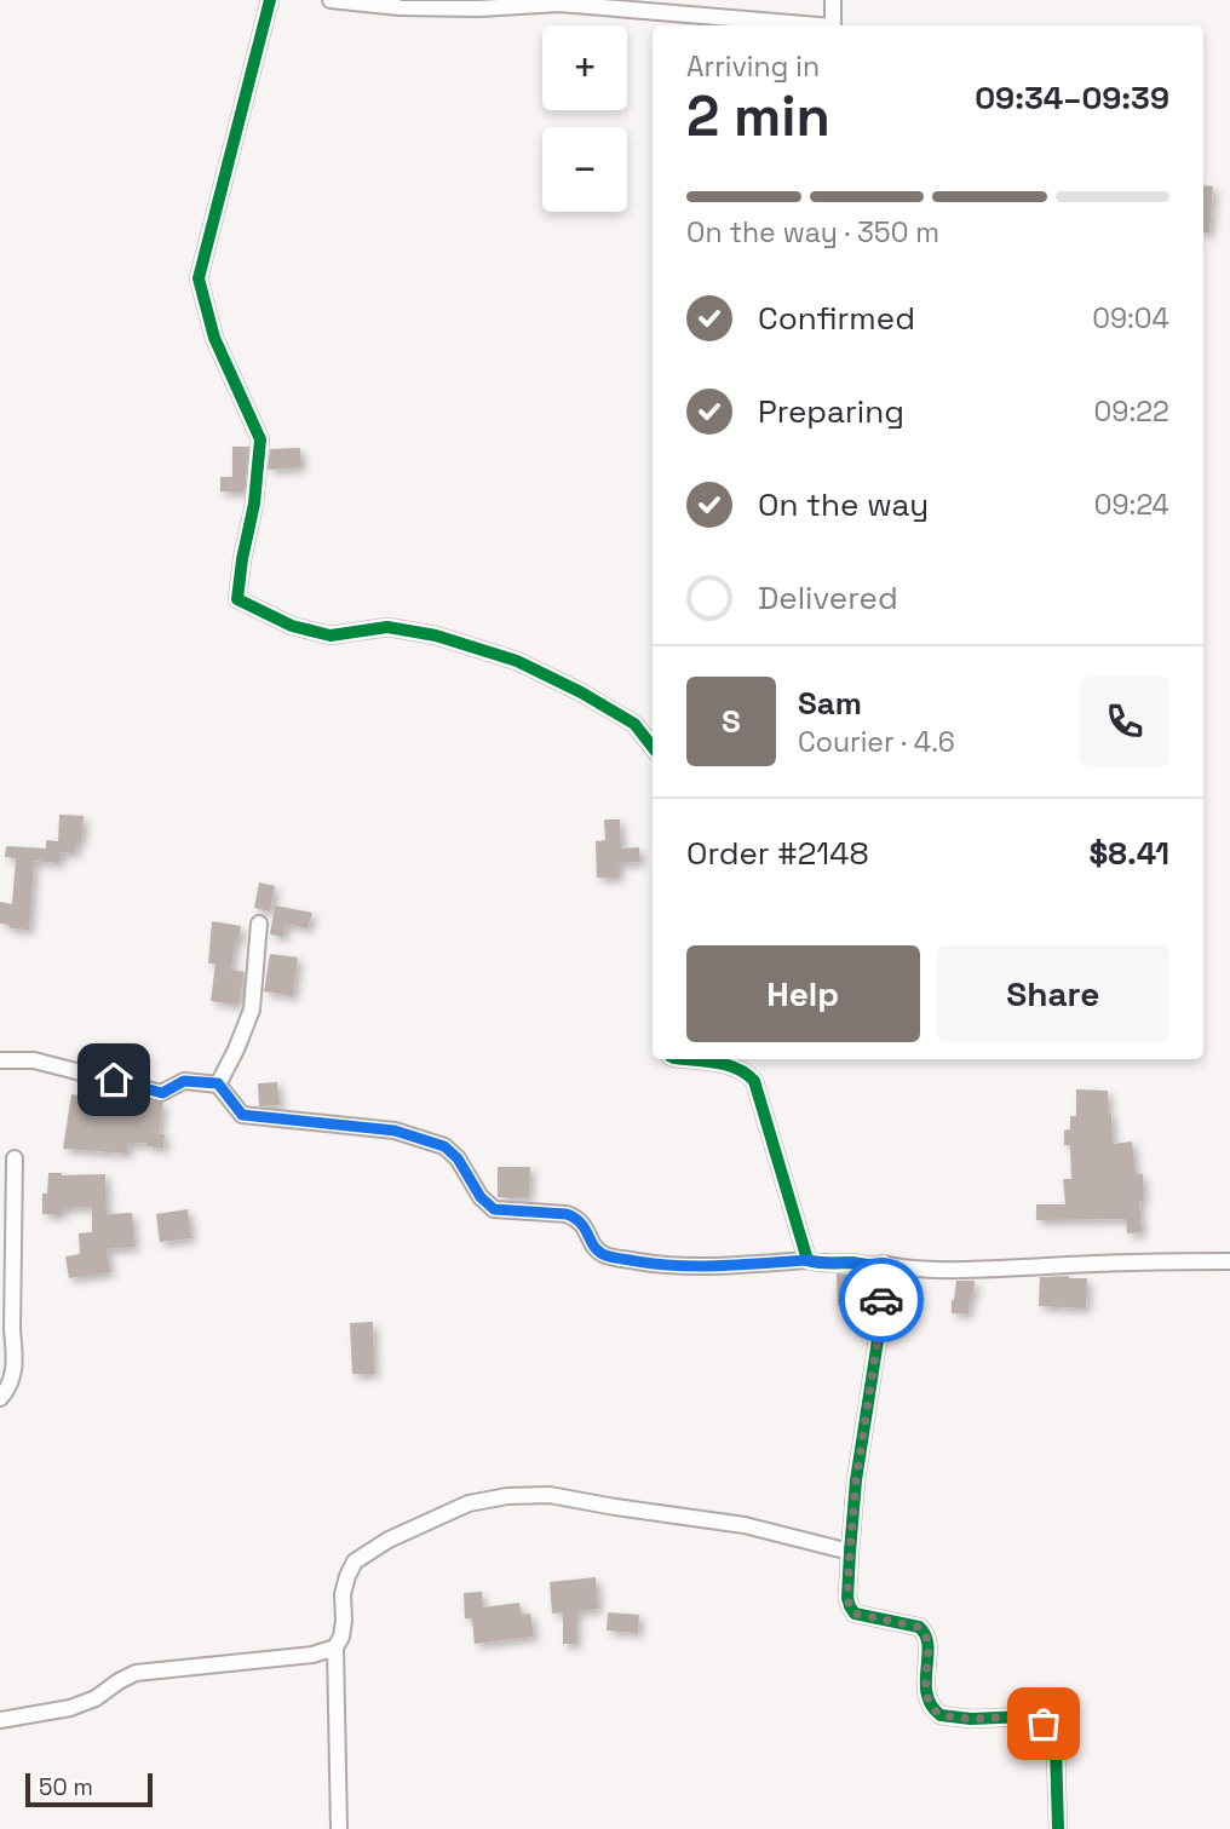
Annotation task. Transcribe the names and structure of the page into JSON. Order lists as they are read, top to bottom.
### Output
{
  "scale_bar": "50 m",
  "page": {
    "map_buttons": ["+", "−"],
    "heading": ["2 min", "Arriving in", "09:34–09:39"],
    "panel": [
      "Sam",
      "Courier · 4.6",
      "Order #2148",
      "$8.41"
    ],
    "bar": "On the way · 350 m",
    "list": [
      ["Confirmed", "09:04"],
      ["Preparing", "09:22"],
      ["On the way", "09:24"],
      "Delivered"
    ],
    "round": "S",
    "buttons": ["Help", "Share"],
    "scale": "50 m"
  }
}
